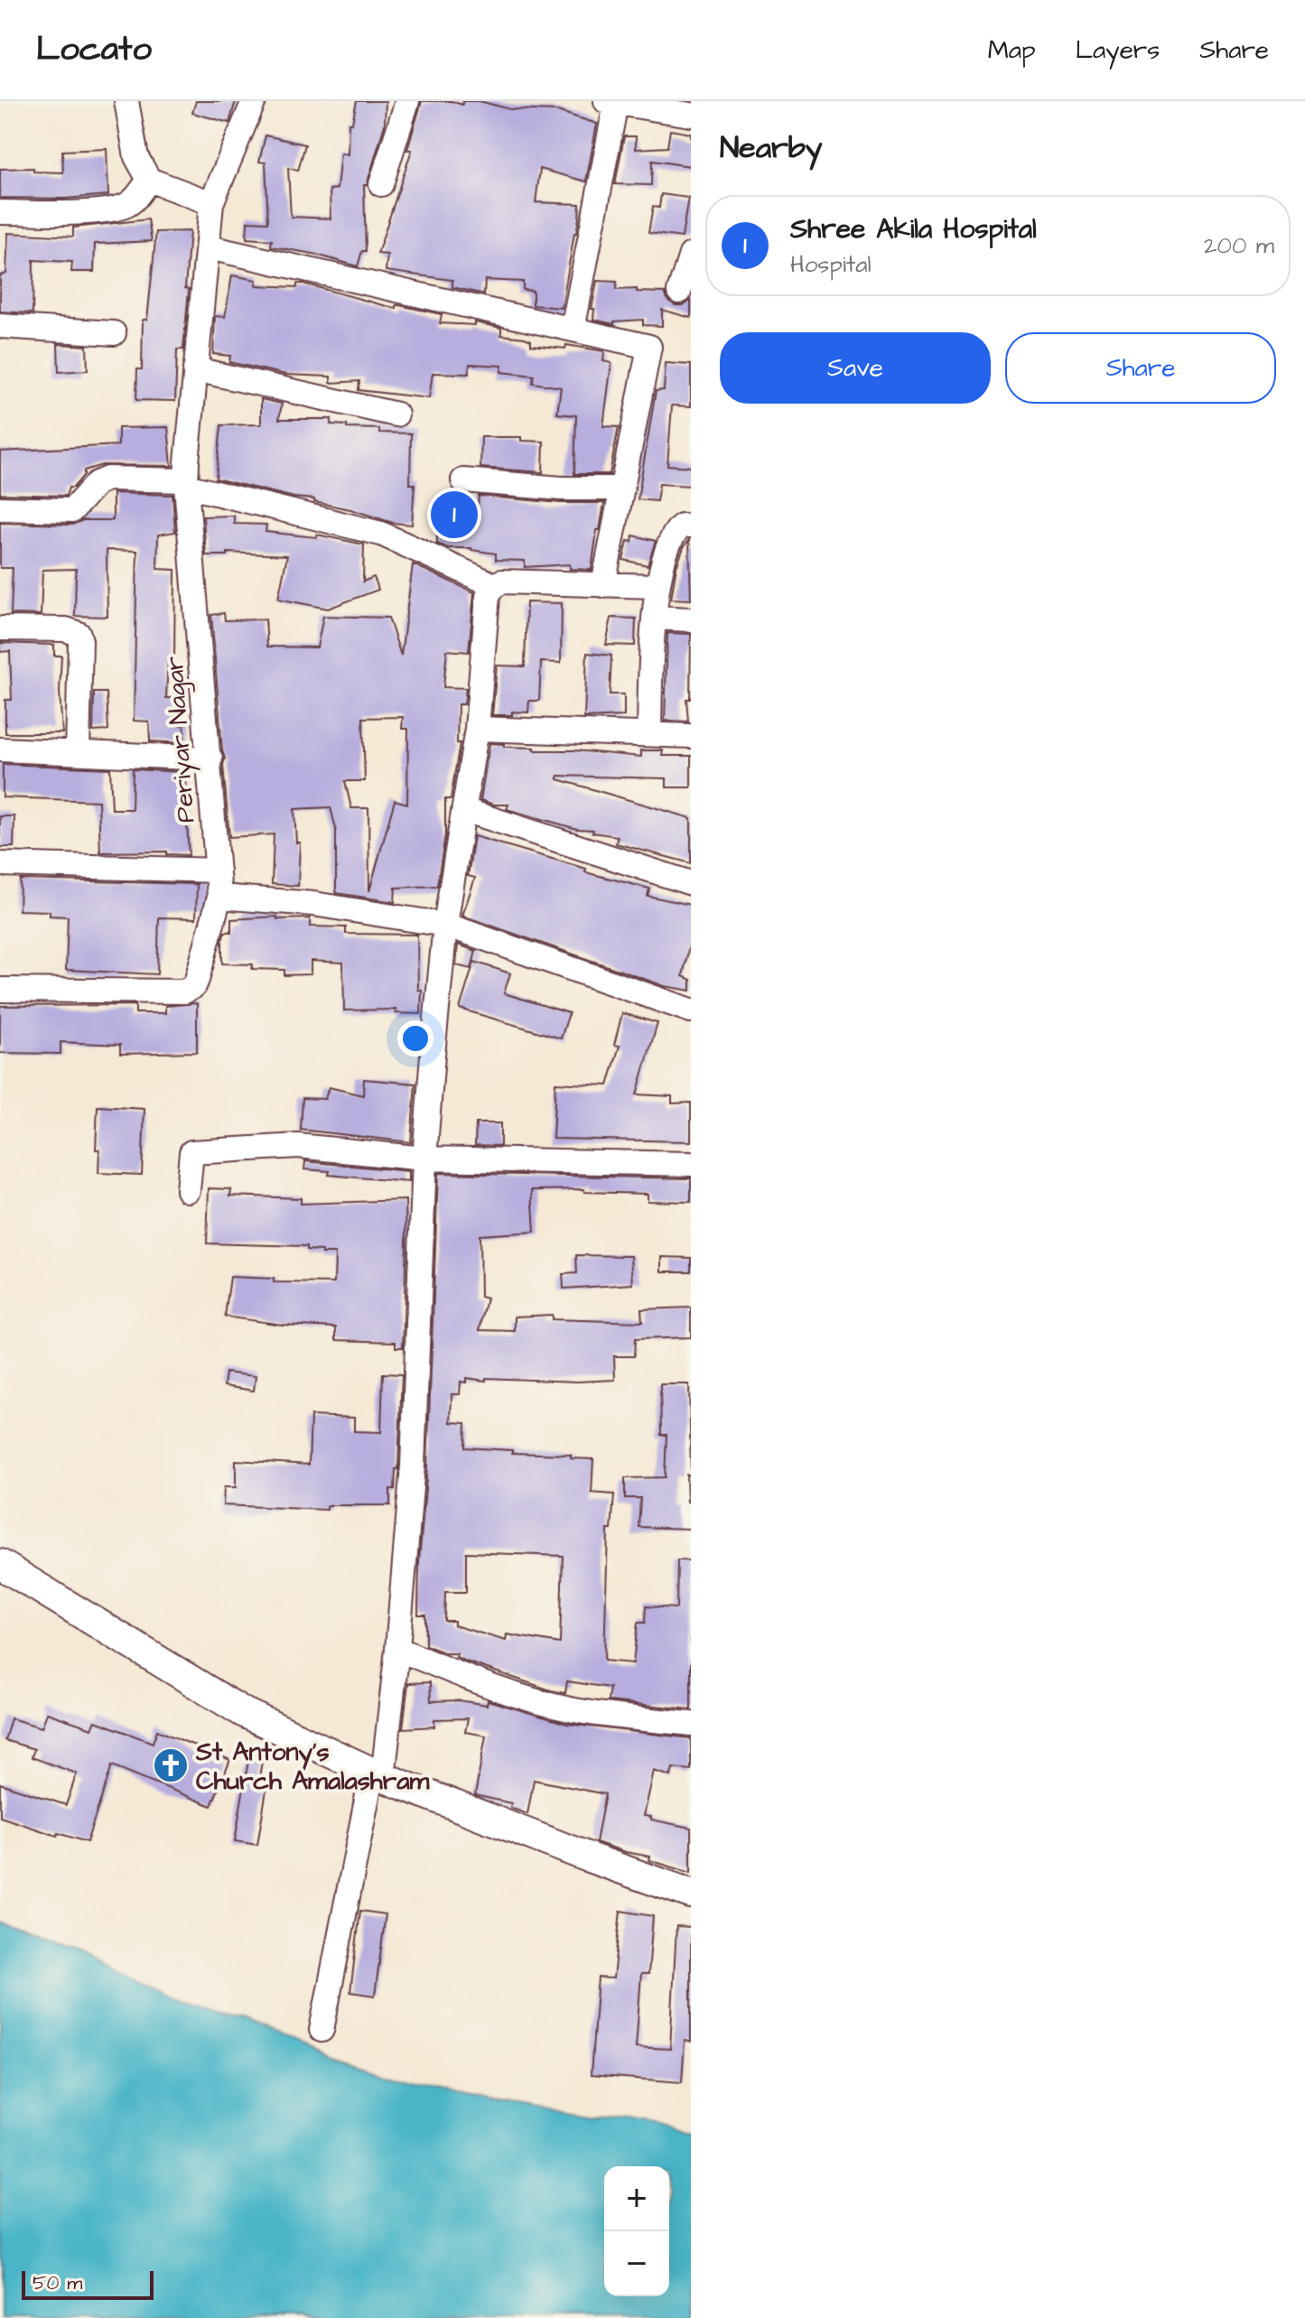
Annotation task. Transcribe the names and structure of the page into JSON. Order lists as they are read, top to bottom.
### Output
{
  "streets": {
    "street": ["Periyar Nagar"]
  },
  "places": {
    "church": ["St Antony's Church Amalashram"]
  },
  "scale_bar": "50 m",
  "page": {
    "header": "Locato",
    "nav": ["Map", "Layers", "Share"],
    "heading": "Nearby",
    "list": [
      {
        "mark": "1",
        "name": "Shree Akila Hospital",
        "note": "Hospital",
        "value": "200 m"
      }
    ],
    "buttons": ["Save", "Share"],
    "pins": "1",
    "map_buttons": ["+", "−"],
    "scale": "50 m"
  }
}
